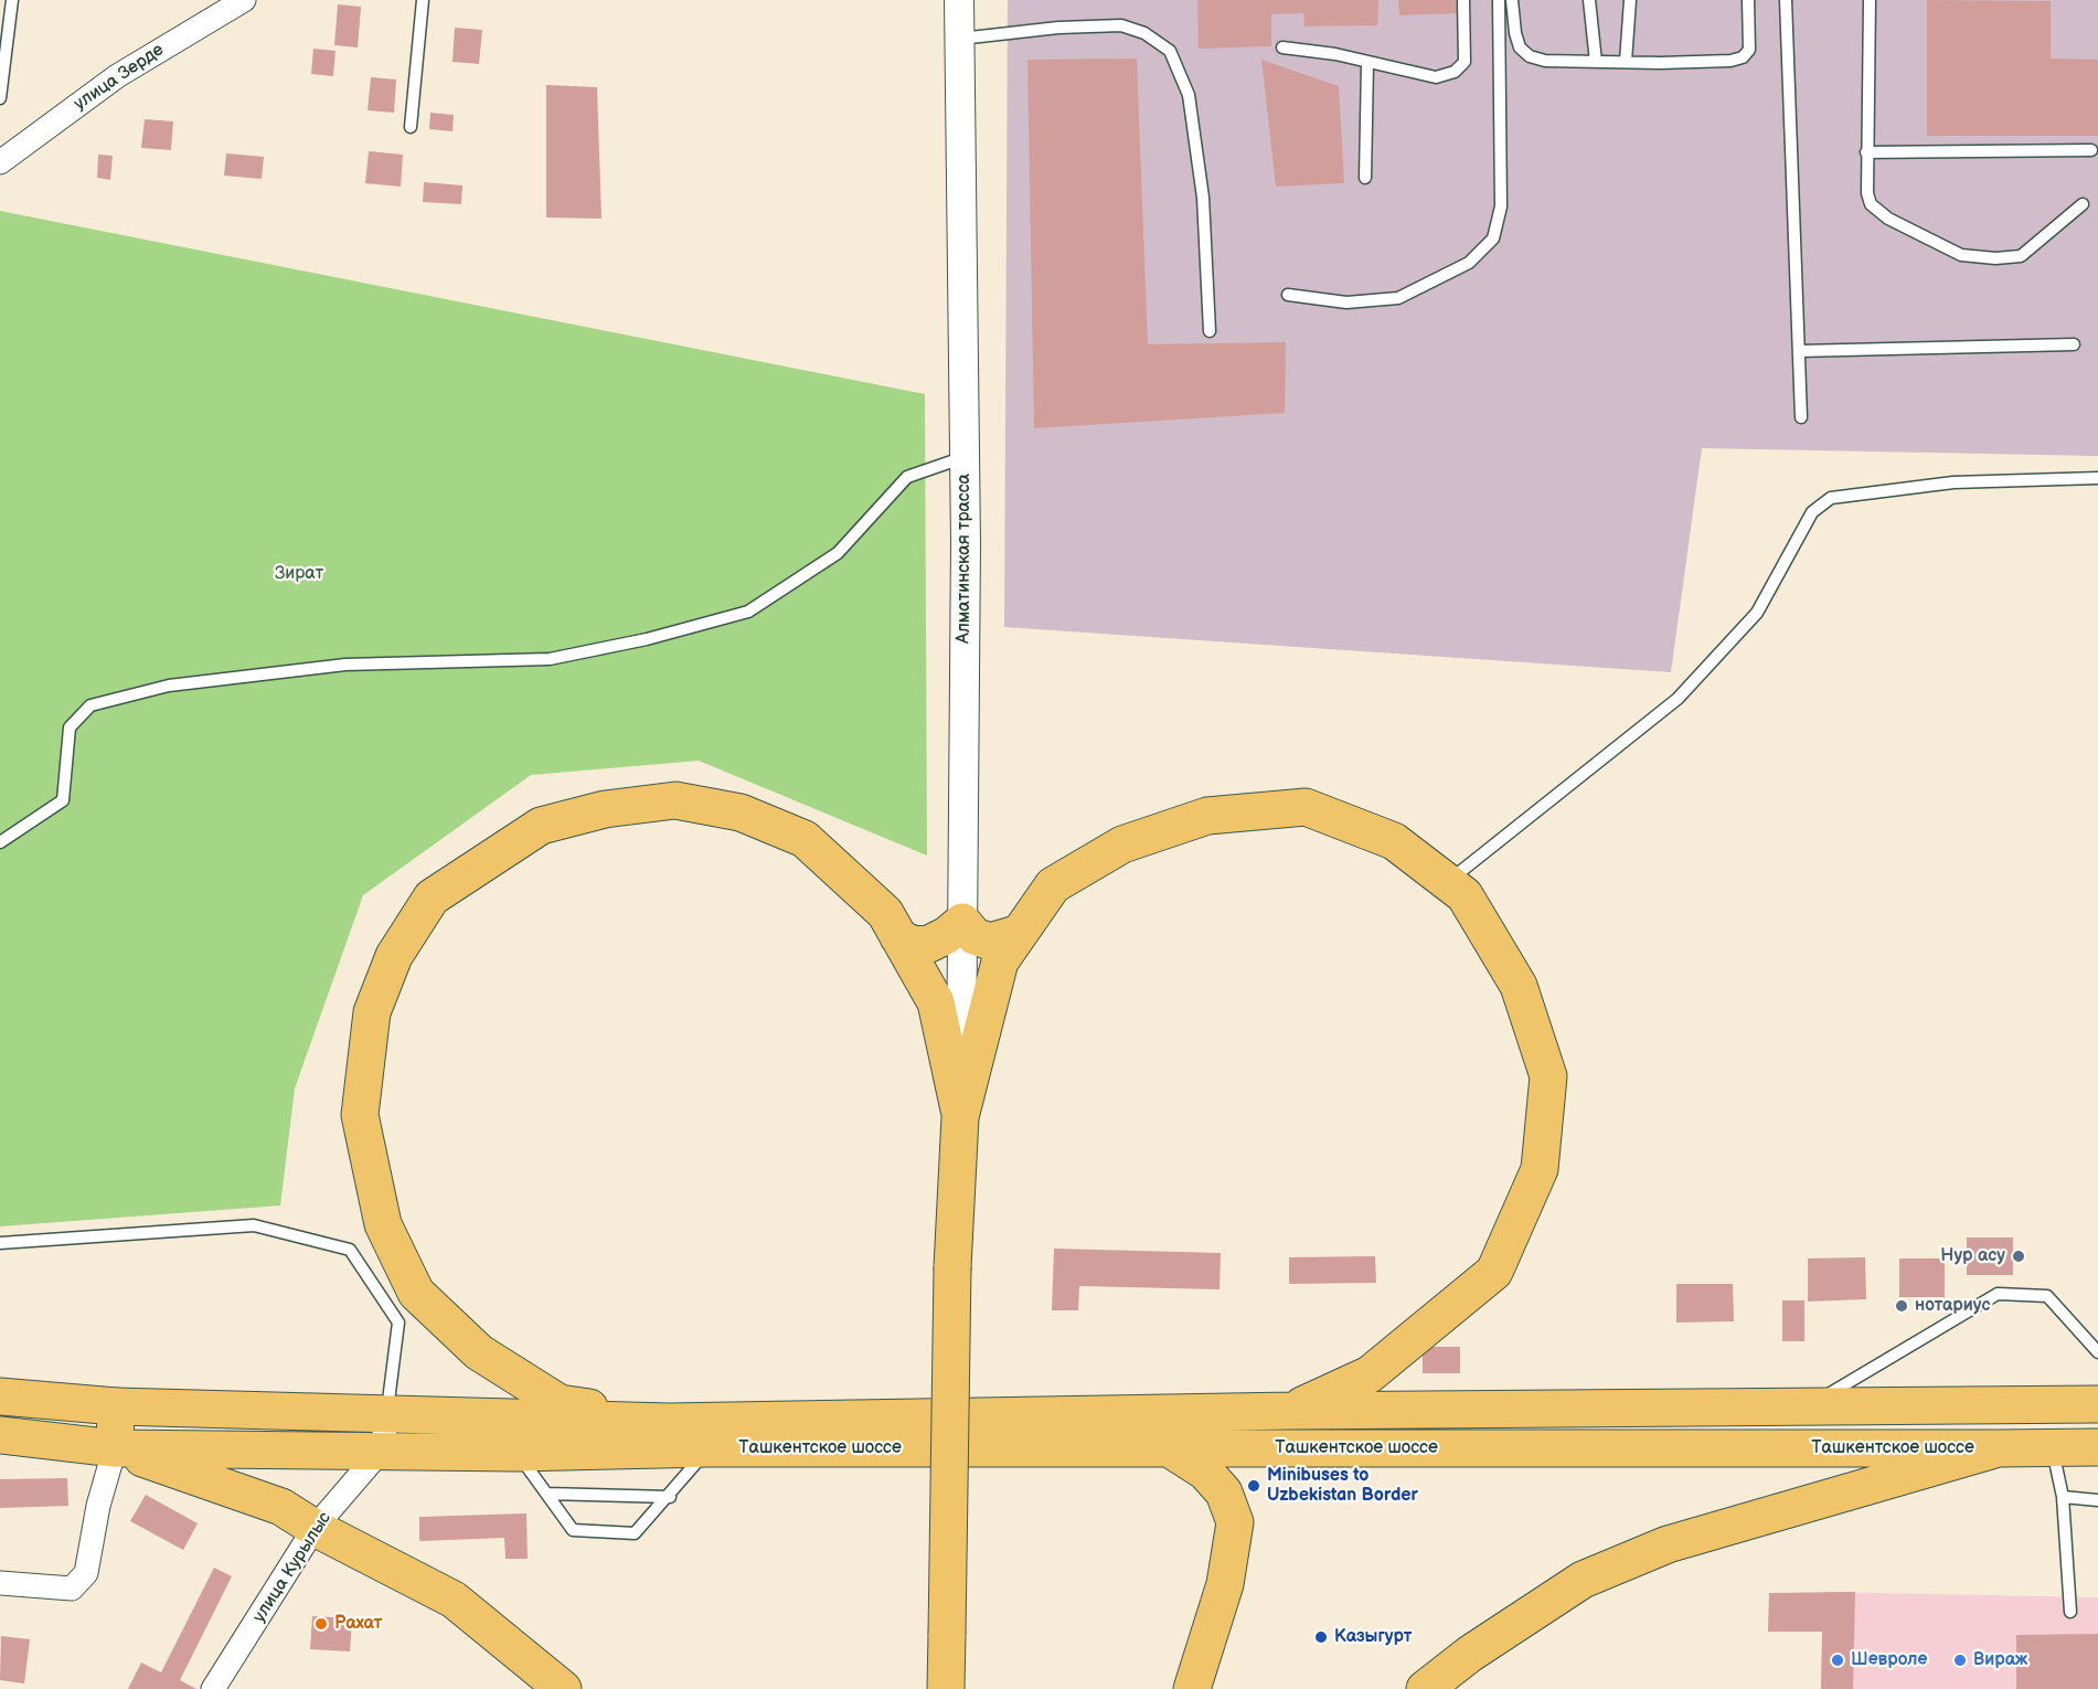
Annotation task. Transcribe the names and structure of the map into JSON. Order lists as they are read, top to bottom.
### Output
{
  "streets": {
    "main road": ["Ташкентское шоссе"],
    "street": ["улица Зерде", "Алматинская трасса", "улица Курылыс"]
  },
  "parks": ["Зират"],
  "places": [
    "Нур асу",
    "нотариус",
    "Minibuses to Uzbekistan Border",
    "Рахат",
    "Казыгурт",
    "Шевроле",
    "Вираж"
  ]
}
